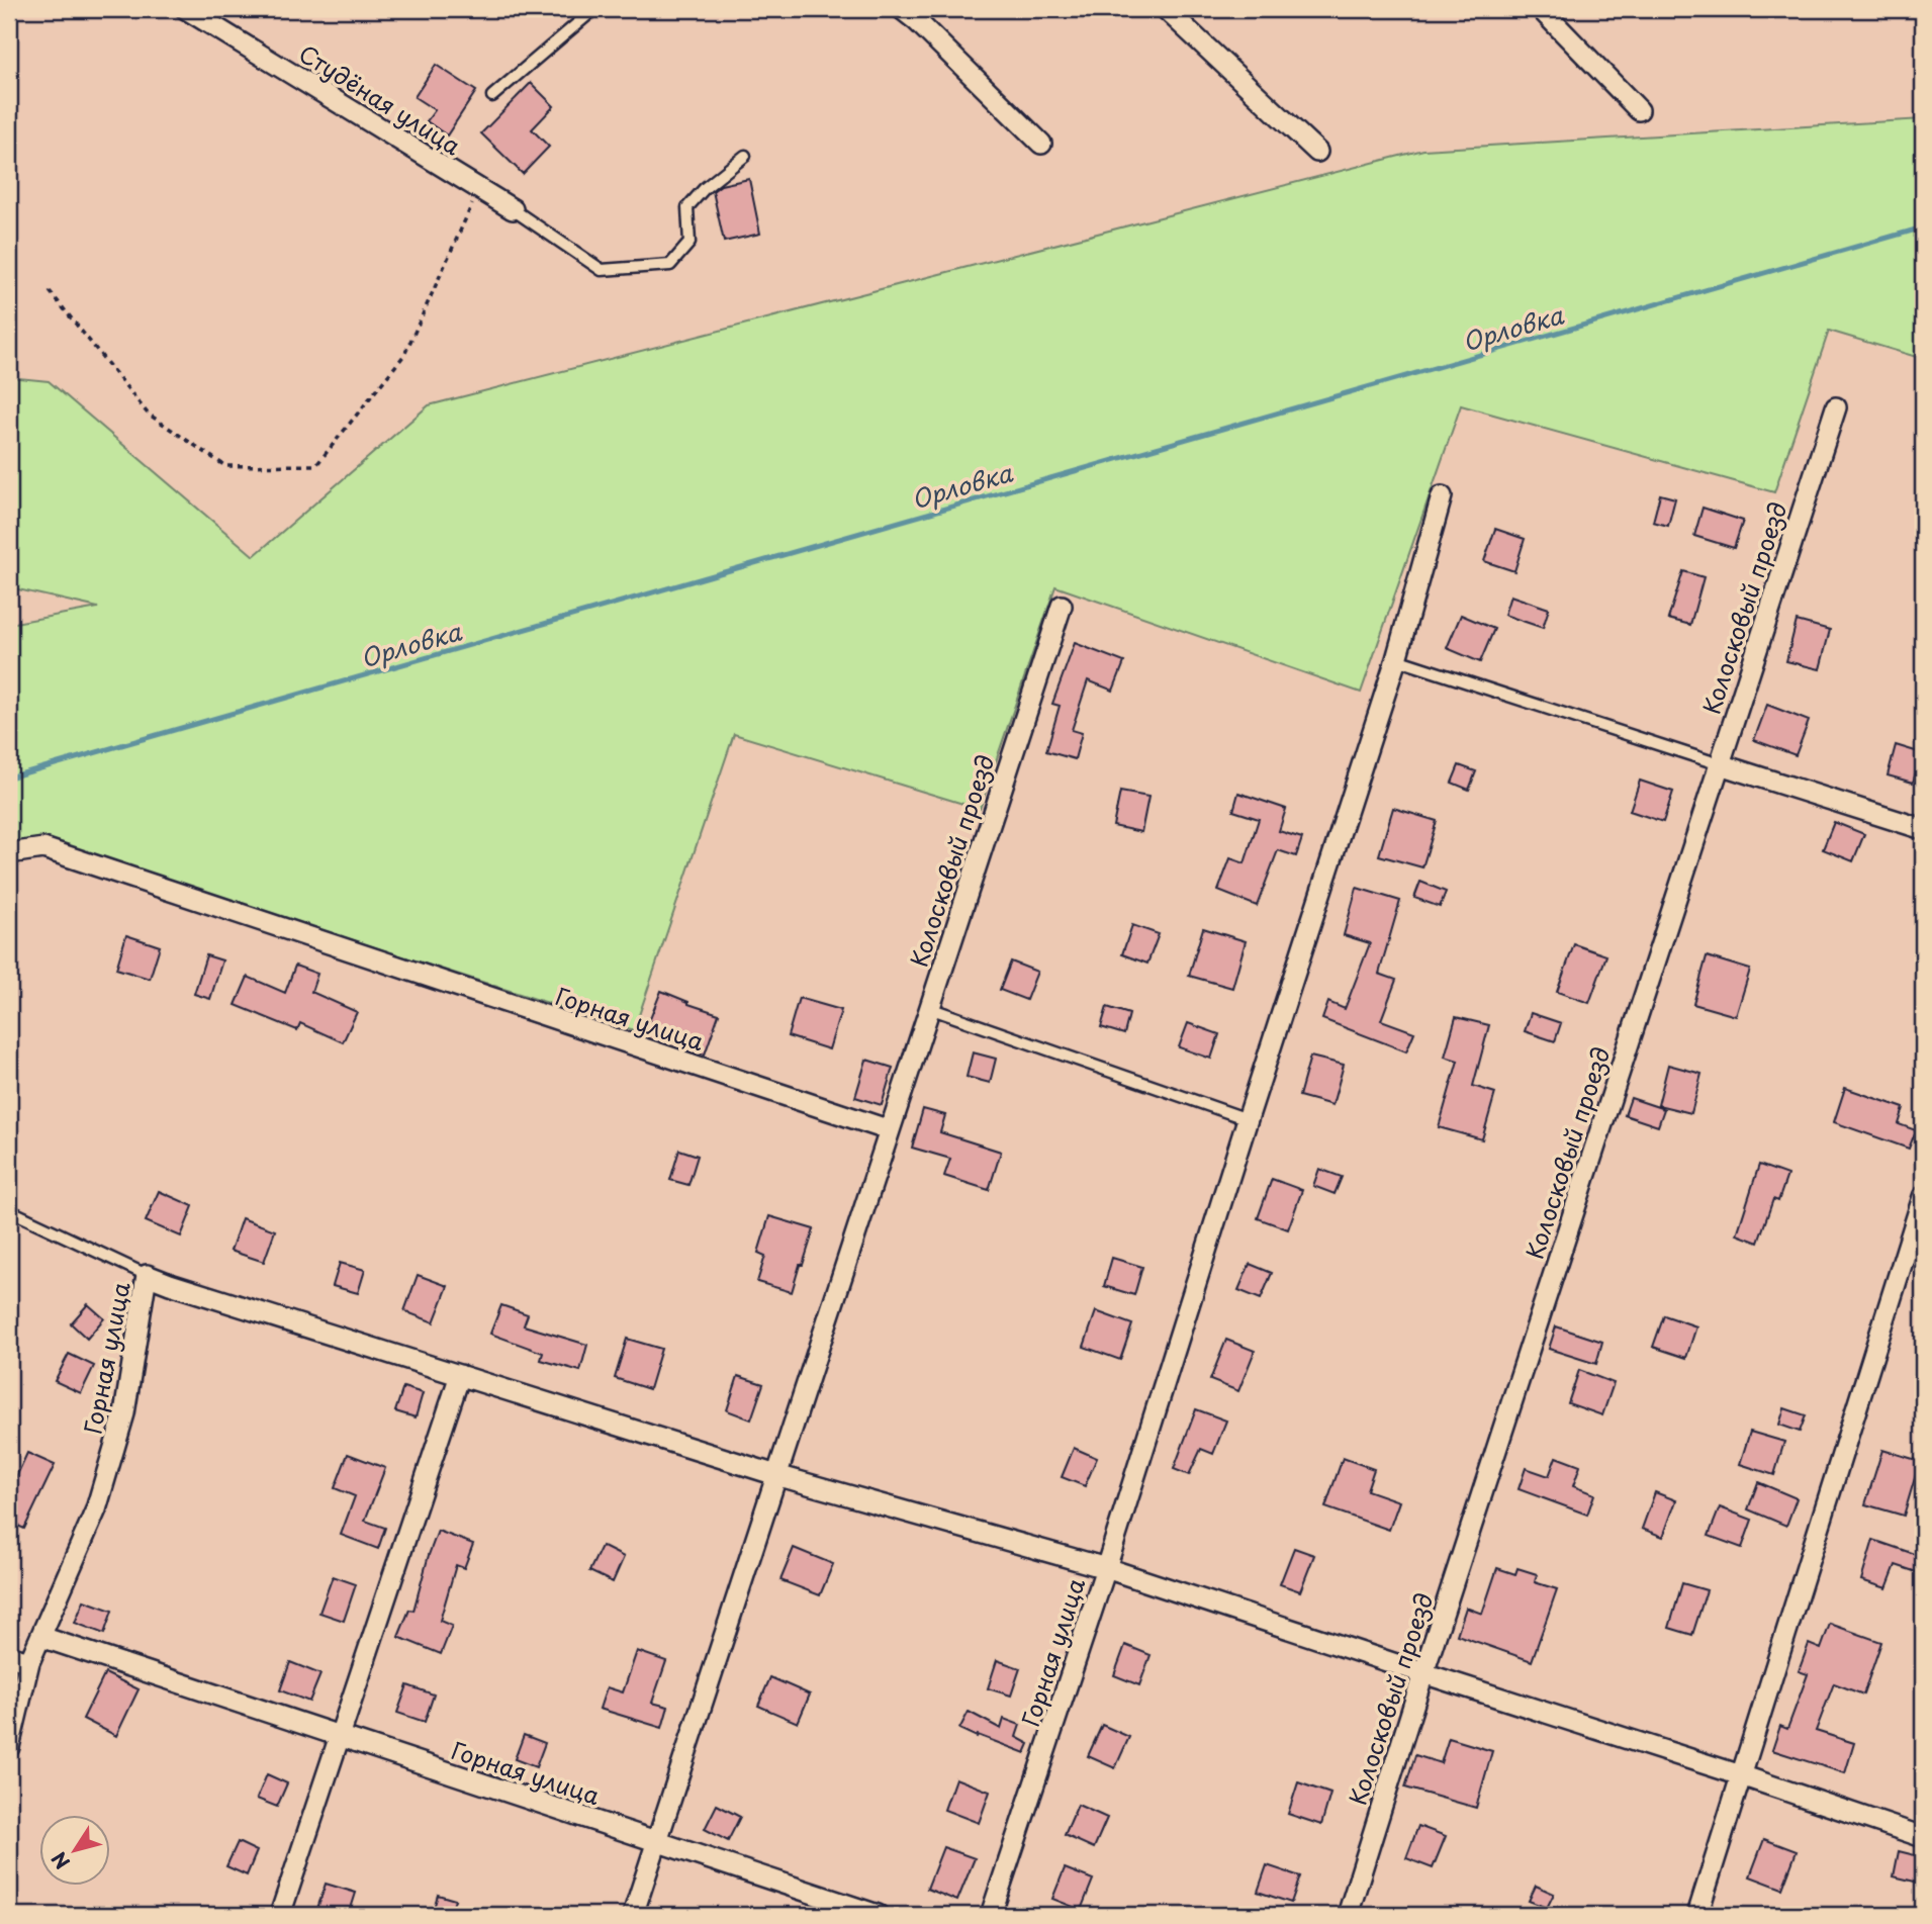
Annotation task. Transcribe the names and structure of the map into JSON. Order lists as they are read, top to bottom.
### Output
{
  "streets": {
    "street": ["Студёная улица", "Колосковый проезд", "Горная улица"]
  },
  "crossings": [
    ["Колосковый проезд", "Горная улица"]
  ],
  "water": ["Орловка"],
  "north": "bottom left"
}
